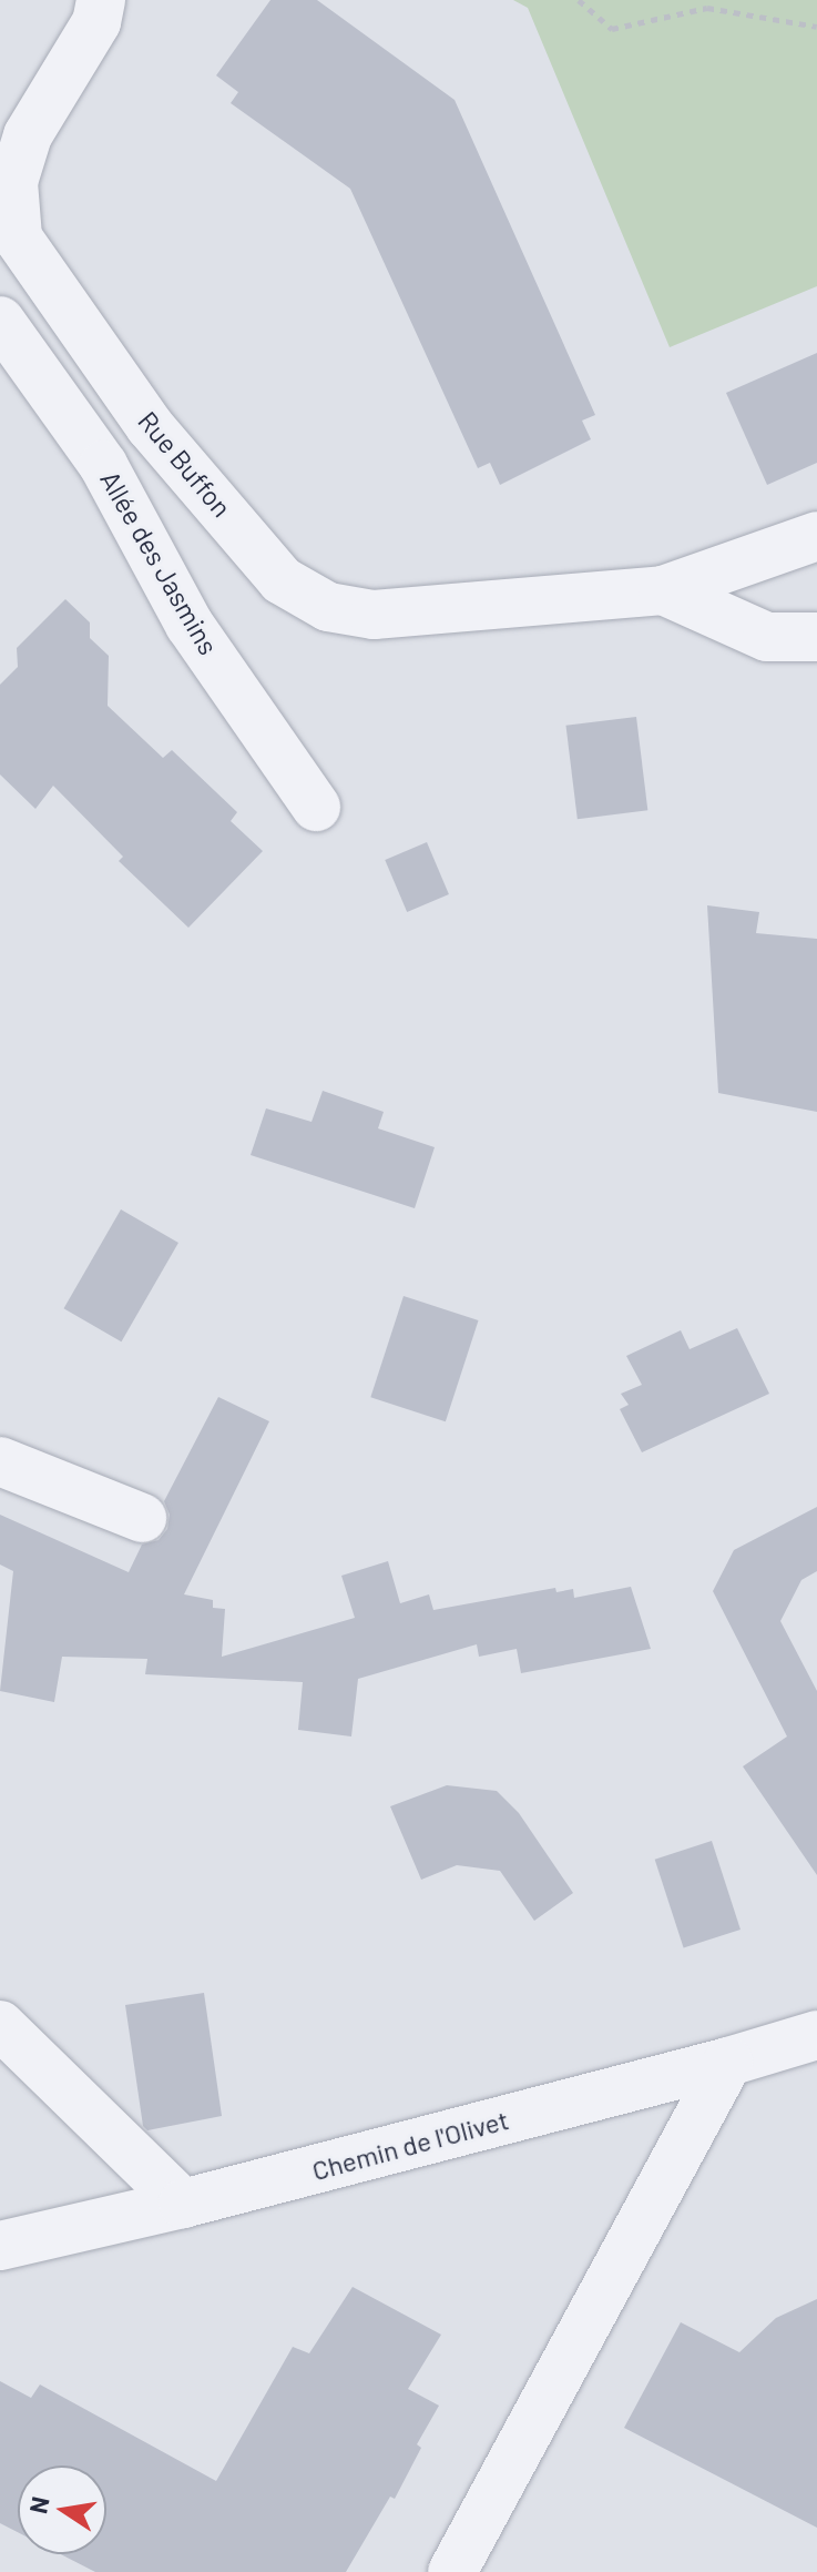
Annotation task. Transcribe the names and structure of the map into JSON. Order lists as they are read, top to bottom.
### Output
{
  "streets": {
    "street": ["Rue Buffon", "Allée des Jasmins", "Chemin de l'Olivet"]
  },
  "north": "left"
}
